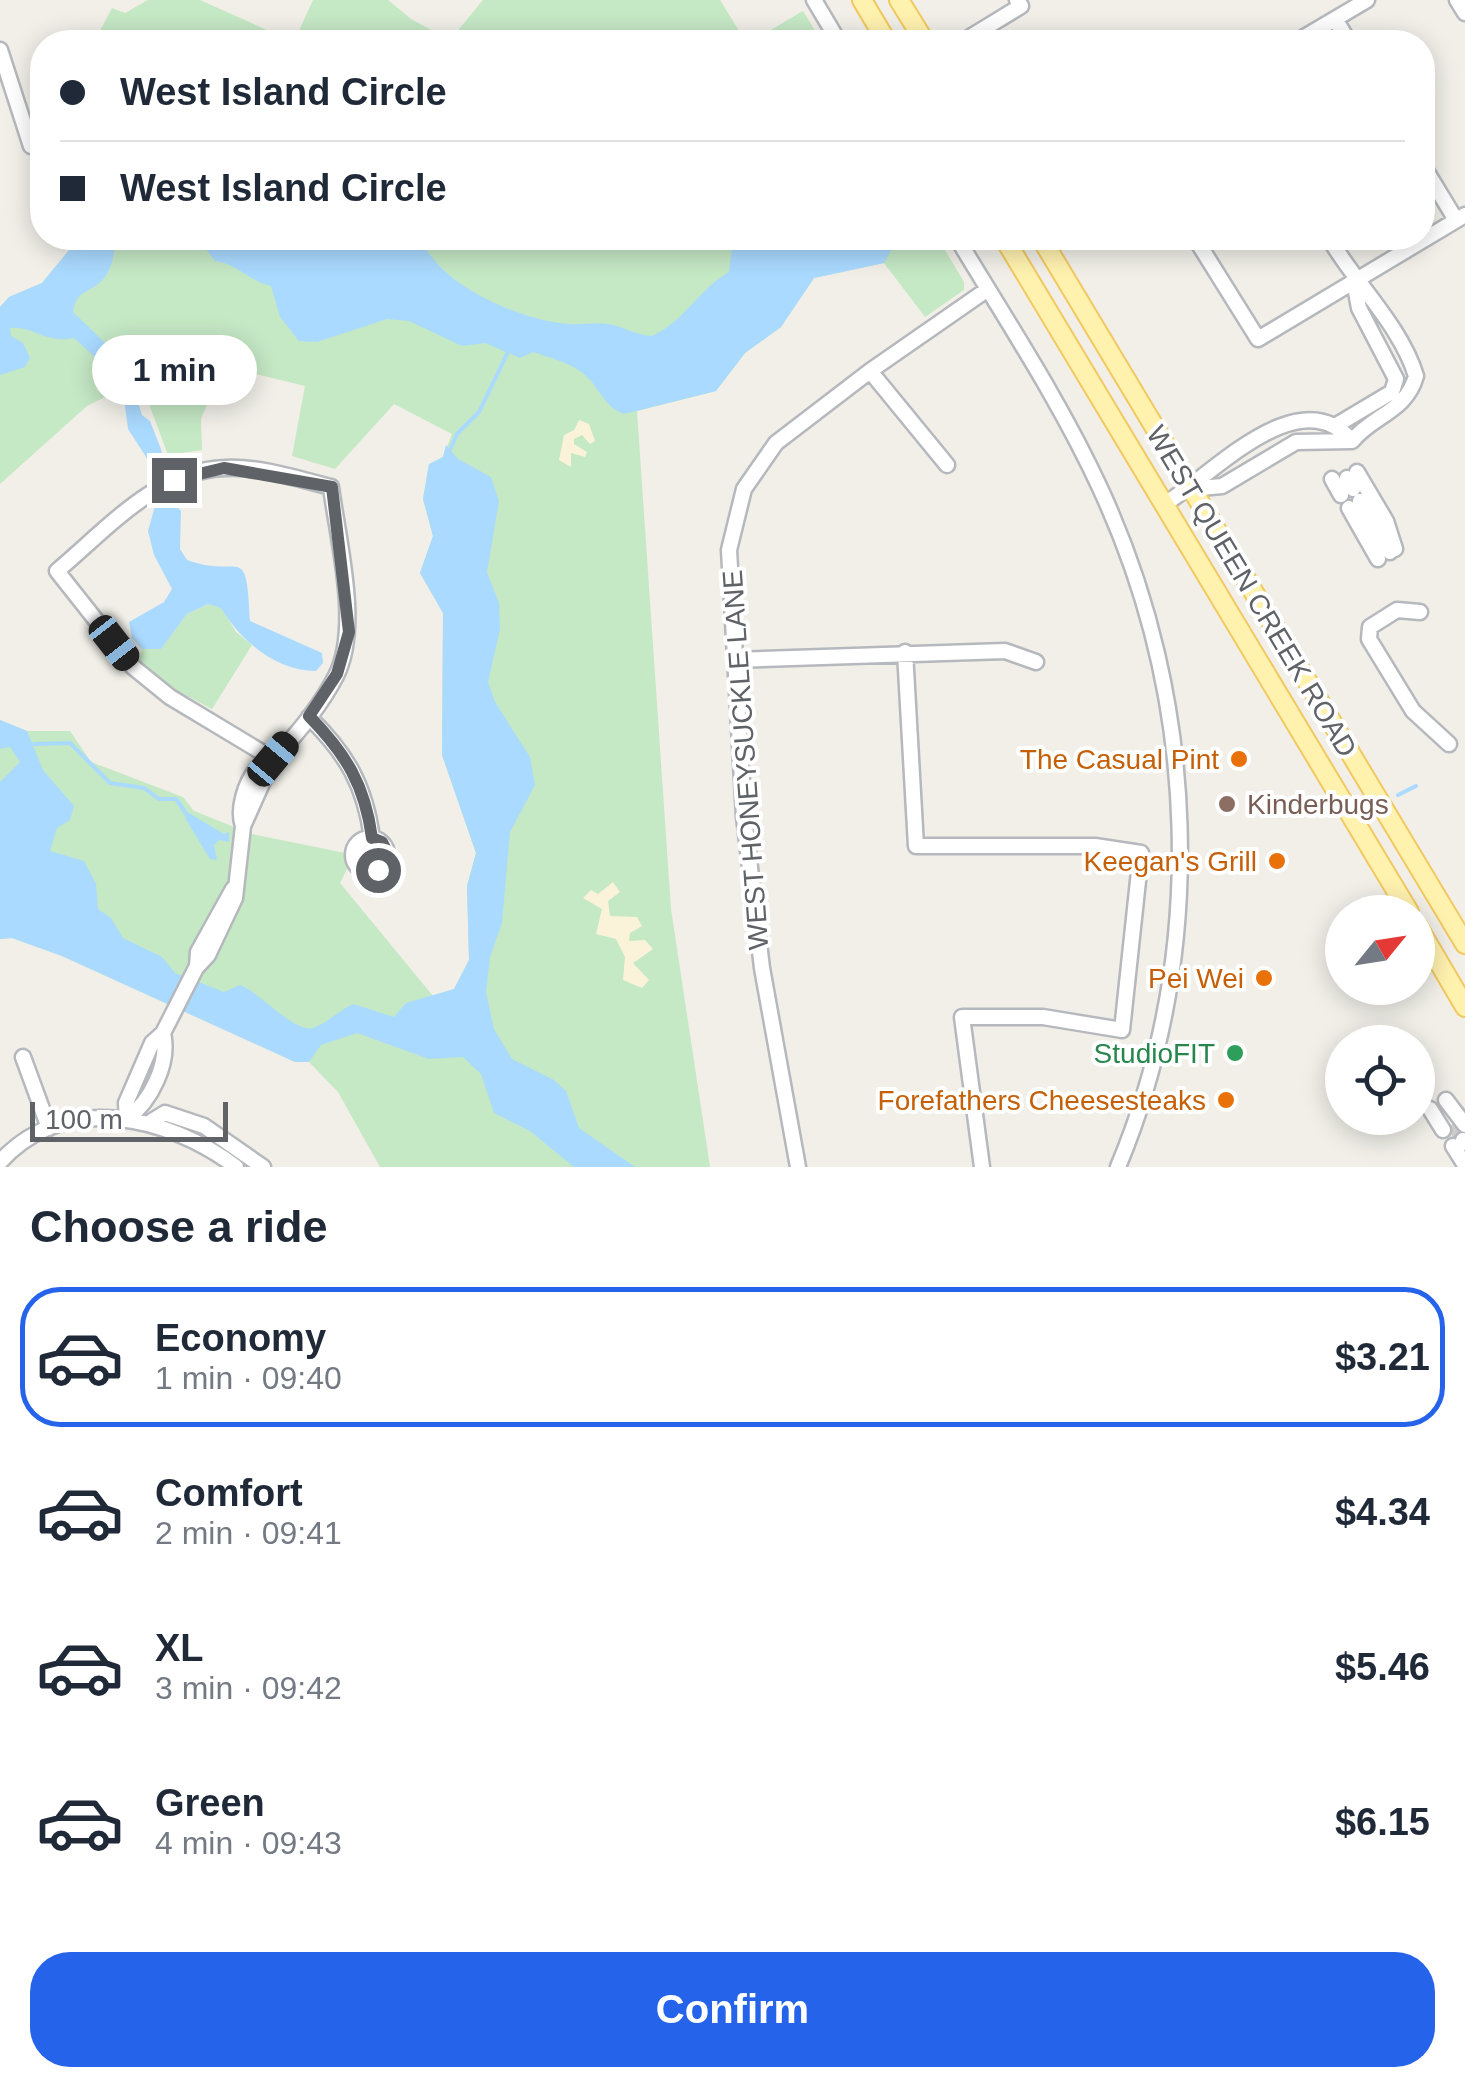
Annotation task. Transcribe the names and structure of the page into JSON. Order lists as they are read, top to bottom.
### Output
{
  "streets": {
    "main road": ["WEST QUEEN CREEK ROAD"],
    "street": ["WEST HONEYSUCKLE LANE"]
  },
  "places": [
    "The Casual Pint",
    "Kinderbugs",
    "Keegan's Grill",
    "Pei Wei",
    "StudioFIT",
    "Forefathers Cheesesteaks"
  ],
  "scale_bar": "100 m",
  "north": "top right",
  "page": {
    "banner": ["West Island Circle", "West Island Circle"],
    "bubble": "1 min",
    "scale": "100 m",
    "heading": "Choose a ride",
    "list": [
      {
        "name": "Economy",
        "note": "1 min · 09:40",
        "value": "$3.21"
      },
      {
        "name": "Comfort",
        "note": "2 min · 09:41",
        "value": "$4.34"
      },
      {
        "name": "XL",
        "note": "3 min · 09:42",
        "value": "$5.46"
      },
      {
        "name": "Green",
        "note": "4 min · 09:43",
        "value": "$6.15"
      }
    ],
    "buttons": "Confirm"
  }
}
